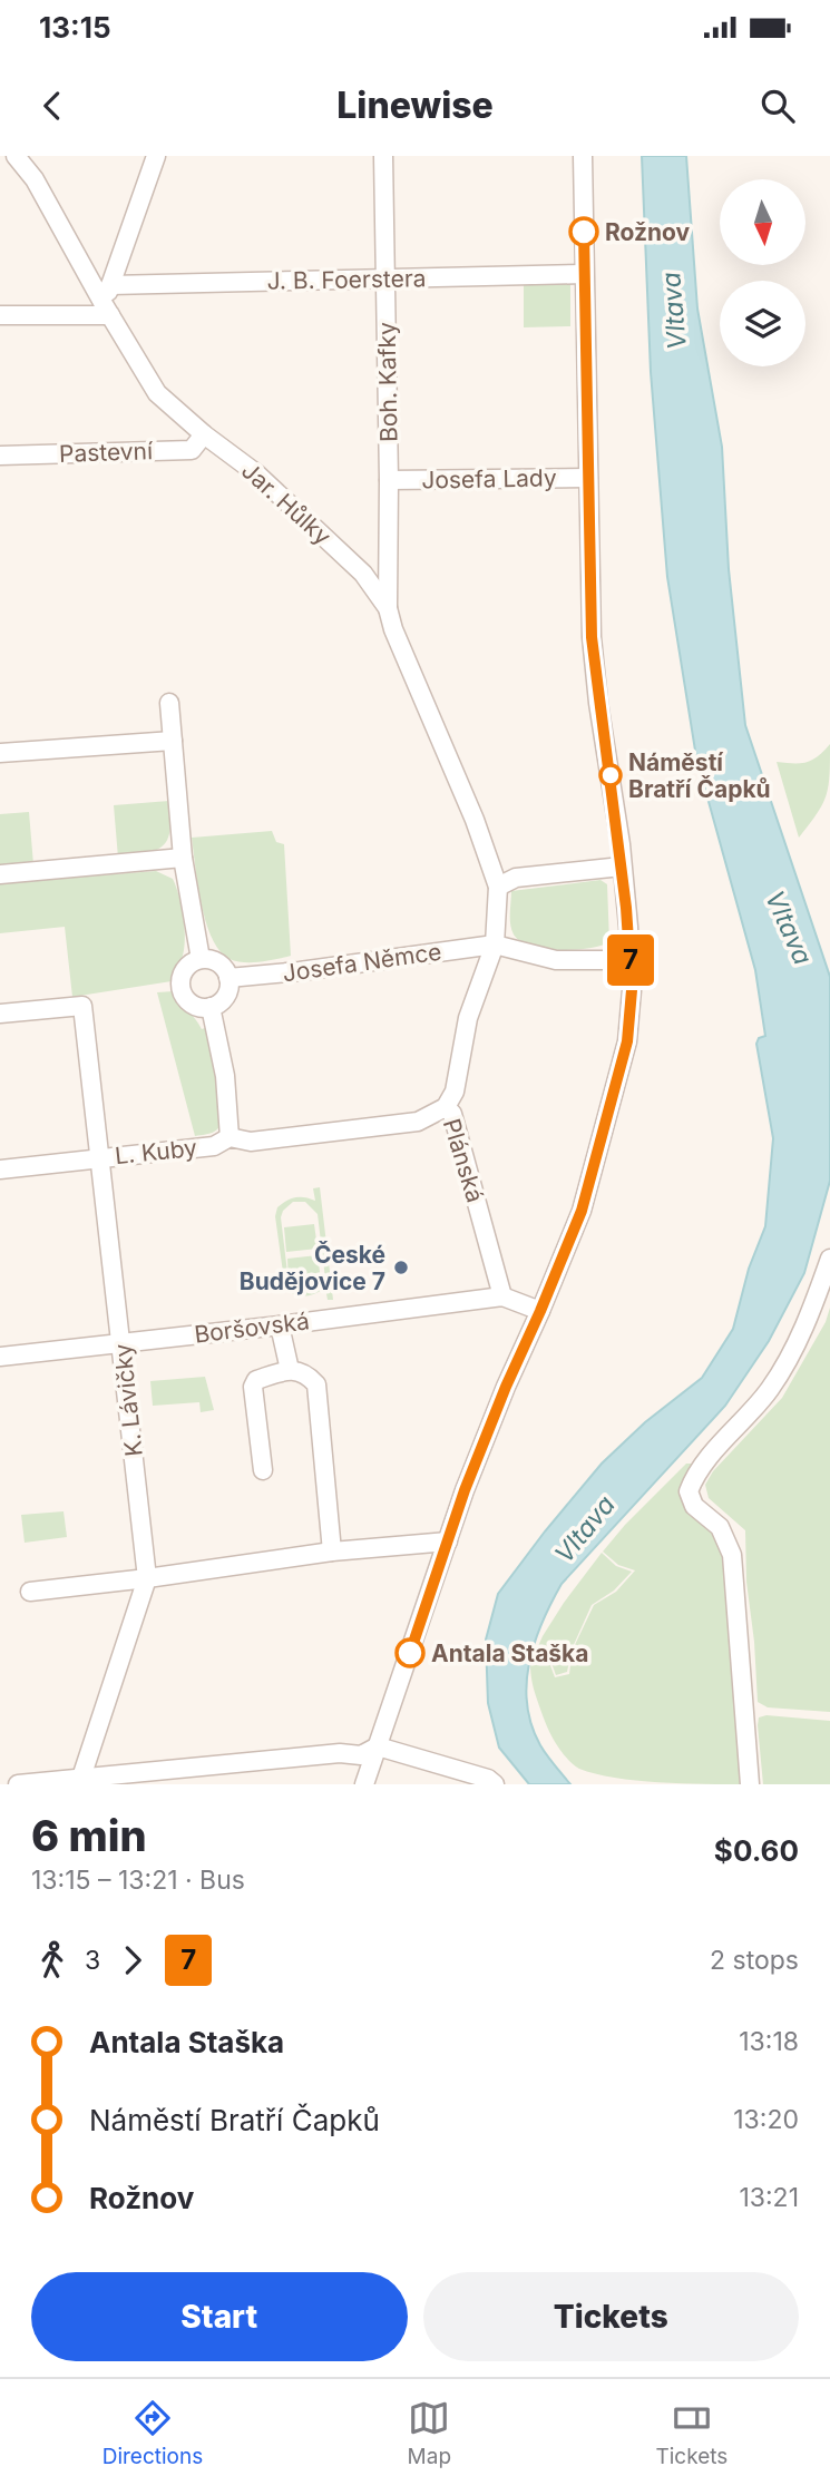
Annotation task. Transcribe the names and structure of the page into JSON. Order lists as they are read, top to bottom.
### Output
{
  "streets": {
    "street": [
      "J. B. Foerstera",
      "Boh. Kafky",
      "Pastevní",
      "Josefa Lady",
      "Jar. Hůlky",
      "Josefa Němce",
      "L. Kuby",
      "Plánská",
      "Boršovská",
      "K. Lávičky"
    ]
  },
  "crossings": [
    ["J. B. Foerstera", "Boh. Kafky"],
    ["Boh. Kafky", "Josefa Lady"],
    ["Boh. Kafky", "Jar. Hůlky"],
    ["Pastevní", "Jar. Hůlky"],
    ["Jar. Hůlky", "Plánská"],
    ["Josefa Němce", "Plánská"],
    ["L. Kuby", "Plánská"],
    ["L. Kuby", "K. Lávičky"],
    ["Plánská", "Boršovská"],
    ["Boršovská", "K. Lávičky"]
  ],
  "water": ["Vltava"],
  "places": [
    "Rožnov",
    "Náměstí Bratří Čapků",
    "České Budějovice 7",
    "Antala Staška"
  ],
  "lines": ["bus line 7"],
  "north": "bottom",
  "page": {
    "status": "13:15",
    "header": "Linewise",
    "on_map": "7",
    "heading": ["6 min", "13:15 – 13:21 · Bus", "$0.60"],
    "legs": ["3", "7", "2 stops"],
    "list": [
      {
        "name": "Antala Staška",
        "value": "13:18"
      },
      {
        "name": "Náměstí Bratří Čapků",
        "value": "13:20"
      },
      {
        "name": "Rožnov",
        "value": "13:21"
      }
    ],
    "buttons": ["Start", "Tickets"],
    "tabs": ["Directions", "Map", "Tickets"]
  }
}
